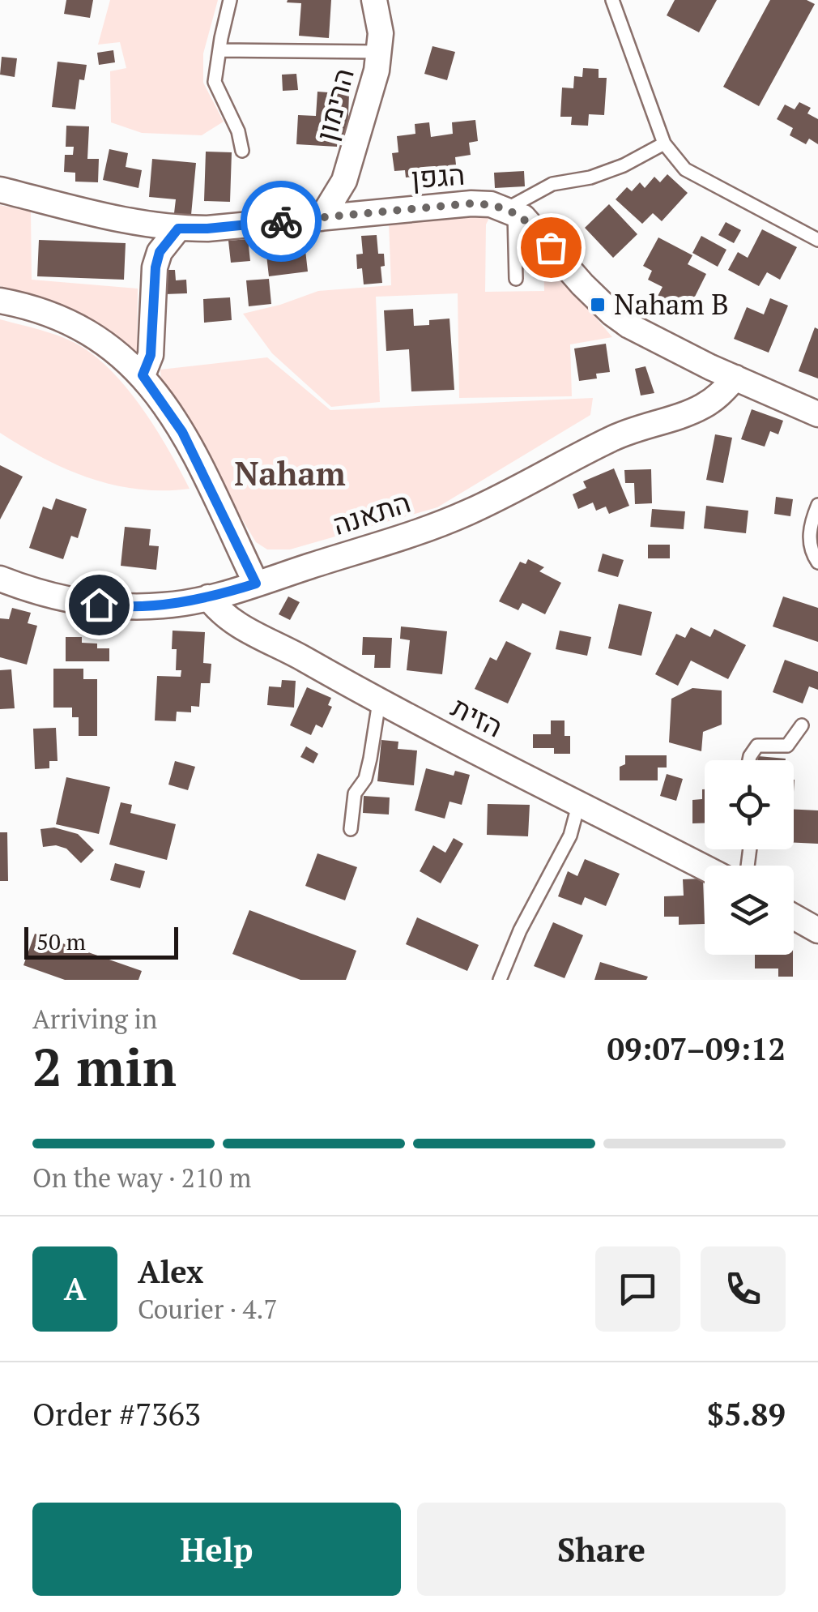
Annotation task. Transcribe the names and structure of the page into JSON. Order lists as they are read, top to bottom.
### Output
{
  "streets": {
    "street": [
      "הרימון",
      "הגפן",
      "התאנה",
      "הזית"
    ]
  },
  "crossings": [
    ["הרימון", "הגפן"],
    ["התאנה", "הזית"]
  ],
  "districts": ["Naham"],
  "places": {
    "transit": ["Naham B"]
  },
  "scale_bar": "50 m",
  "page": {
    "scale": "50 m",
    "heading": ["2 min", "Arriving in", "09:07–09:12"],
    "panel": [
      "Alex",
      "Courier · 4.7",
      "Order #7363",
      "$5.89"
    ],
    "bar": "On the way · 210 m",
    "round": "A",
    "buttons": ["Help", "Share"]
  }
}
